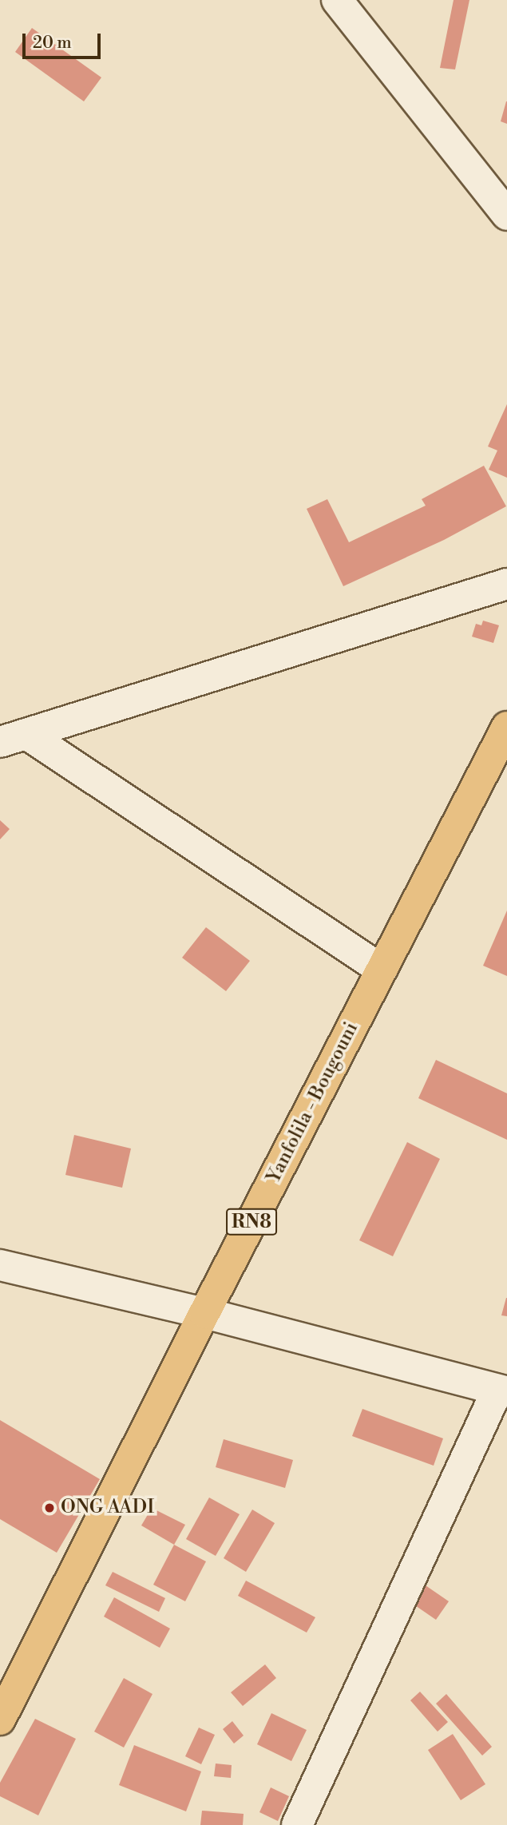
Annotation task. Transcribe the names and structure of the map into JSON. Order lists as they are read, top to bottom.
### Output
{
  "streets": {
    "main road": ["Yanfolila - Bougouni", "RN8"]
  },
  "places": ["ONG AADI"],
  "scale_bar": "20 m"
}
